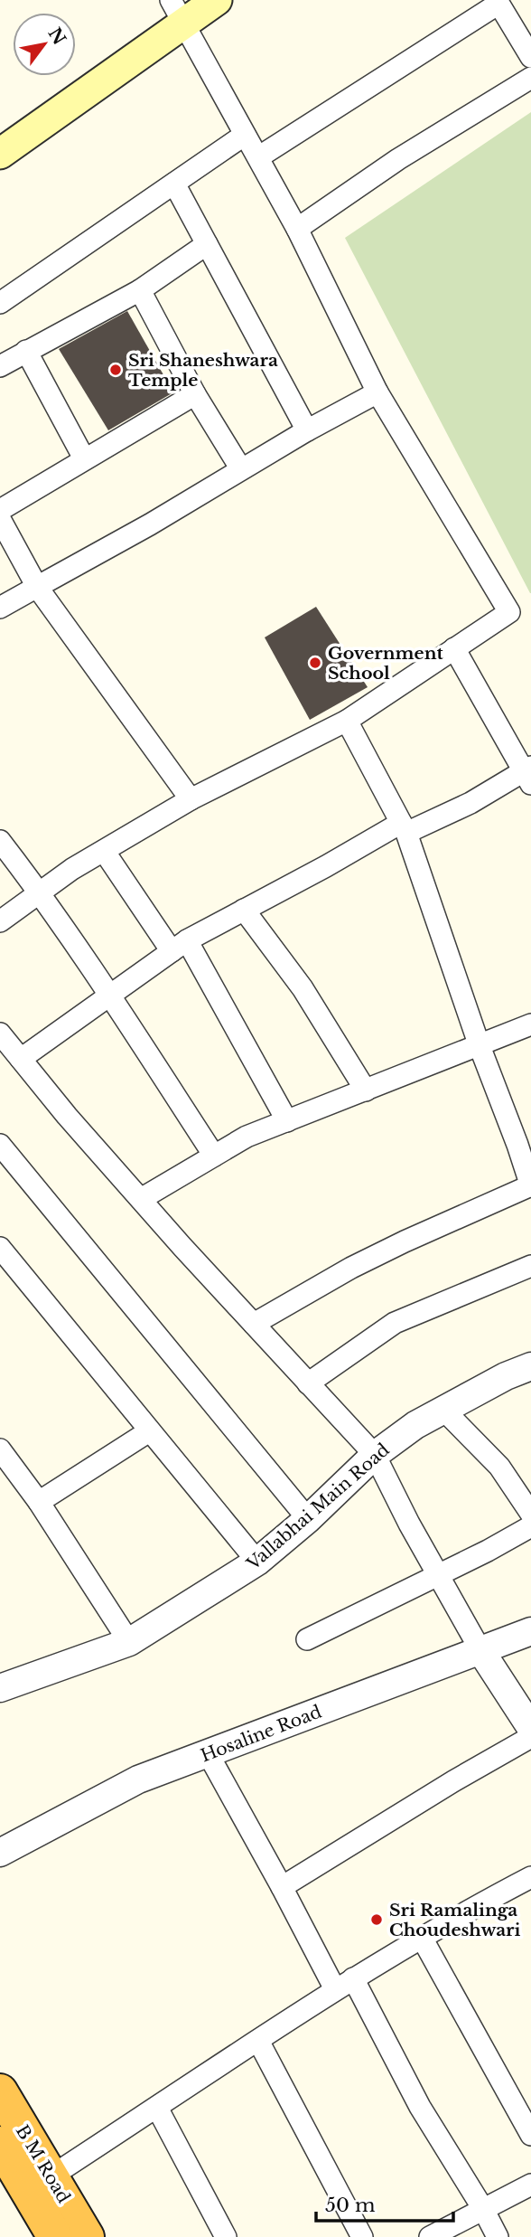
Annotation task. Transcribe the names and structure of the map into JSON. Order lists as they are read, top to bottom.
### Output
{
  "streets": {
    "highway": ["B M Road"],
    "street": ["Vallabhai Main Road", "Hosaline Road"]
  },
  "places": ["Sri Shaneshwara Temple", "Government School", "Sri Ramalinga Choudeshwari"],
  "scale_bar": "50 m",
  "north": "top right"
}
